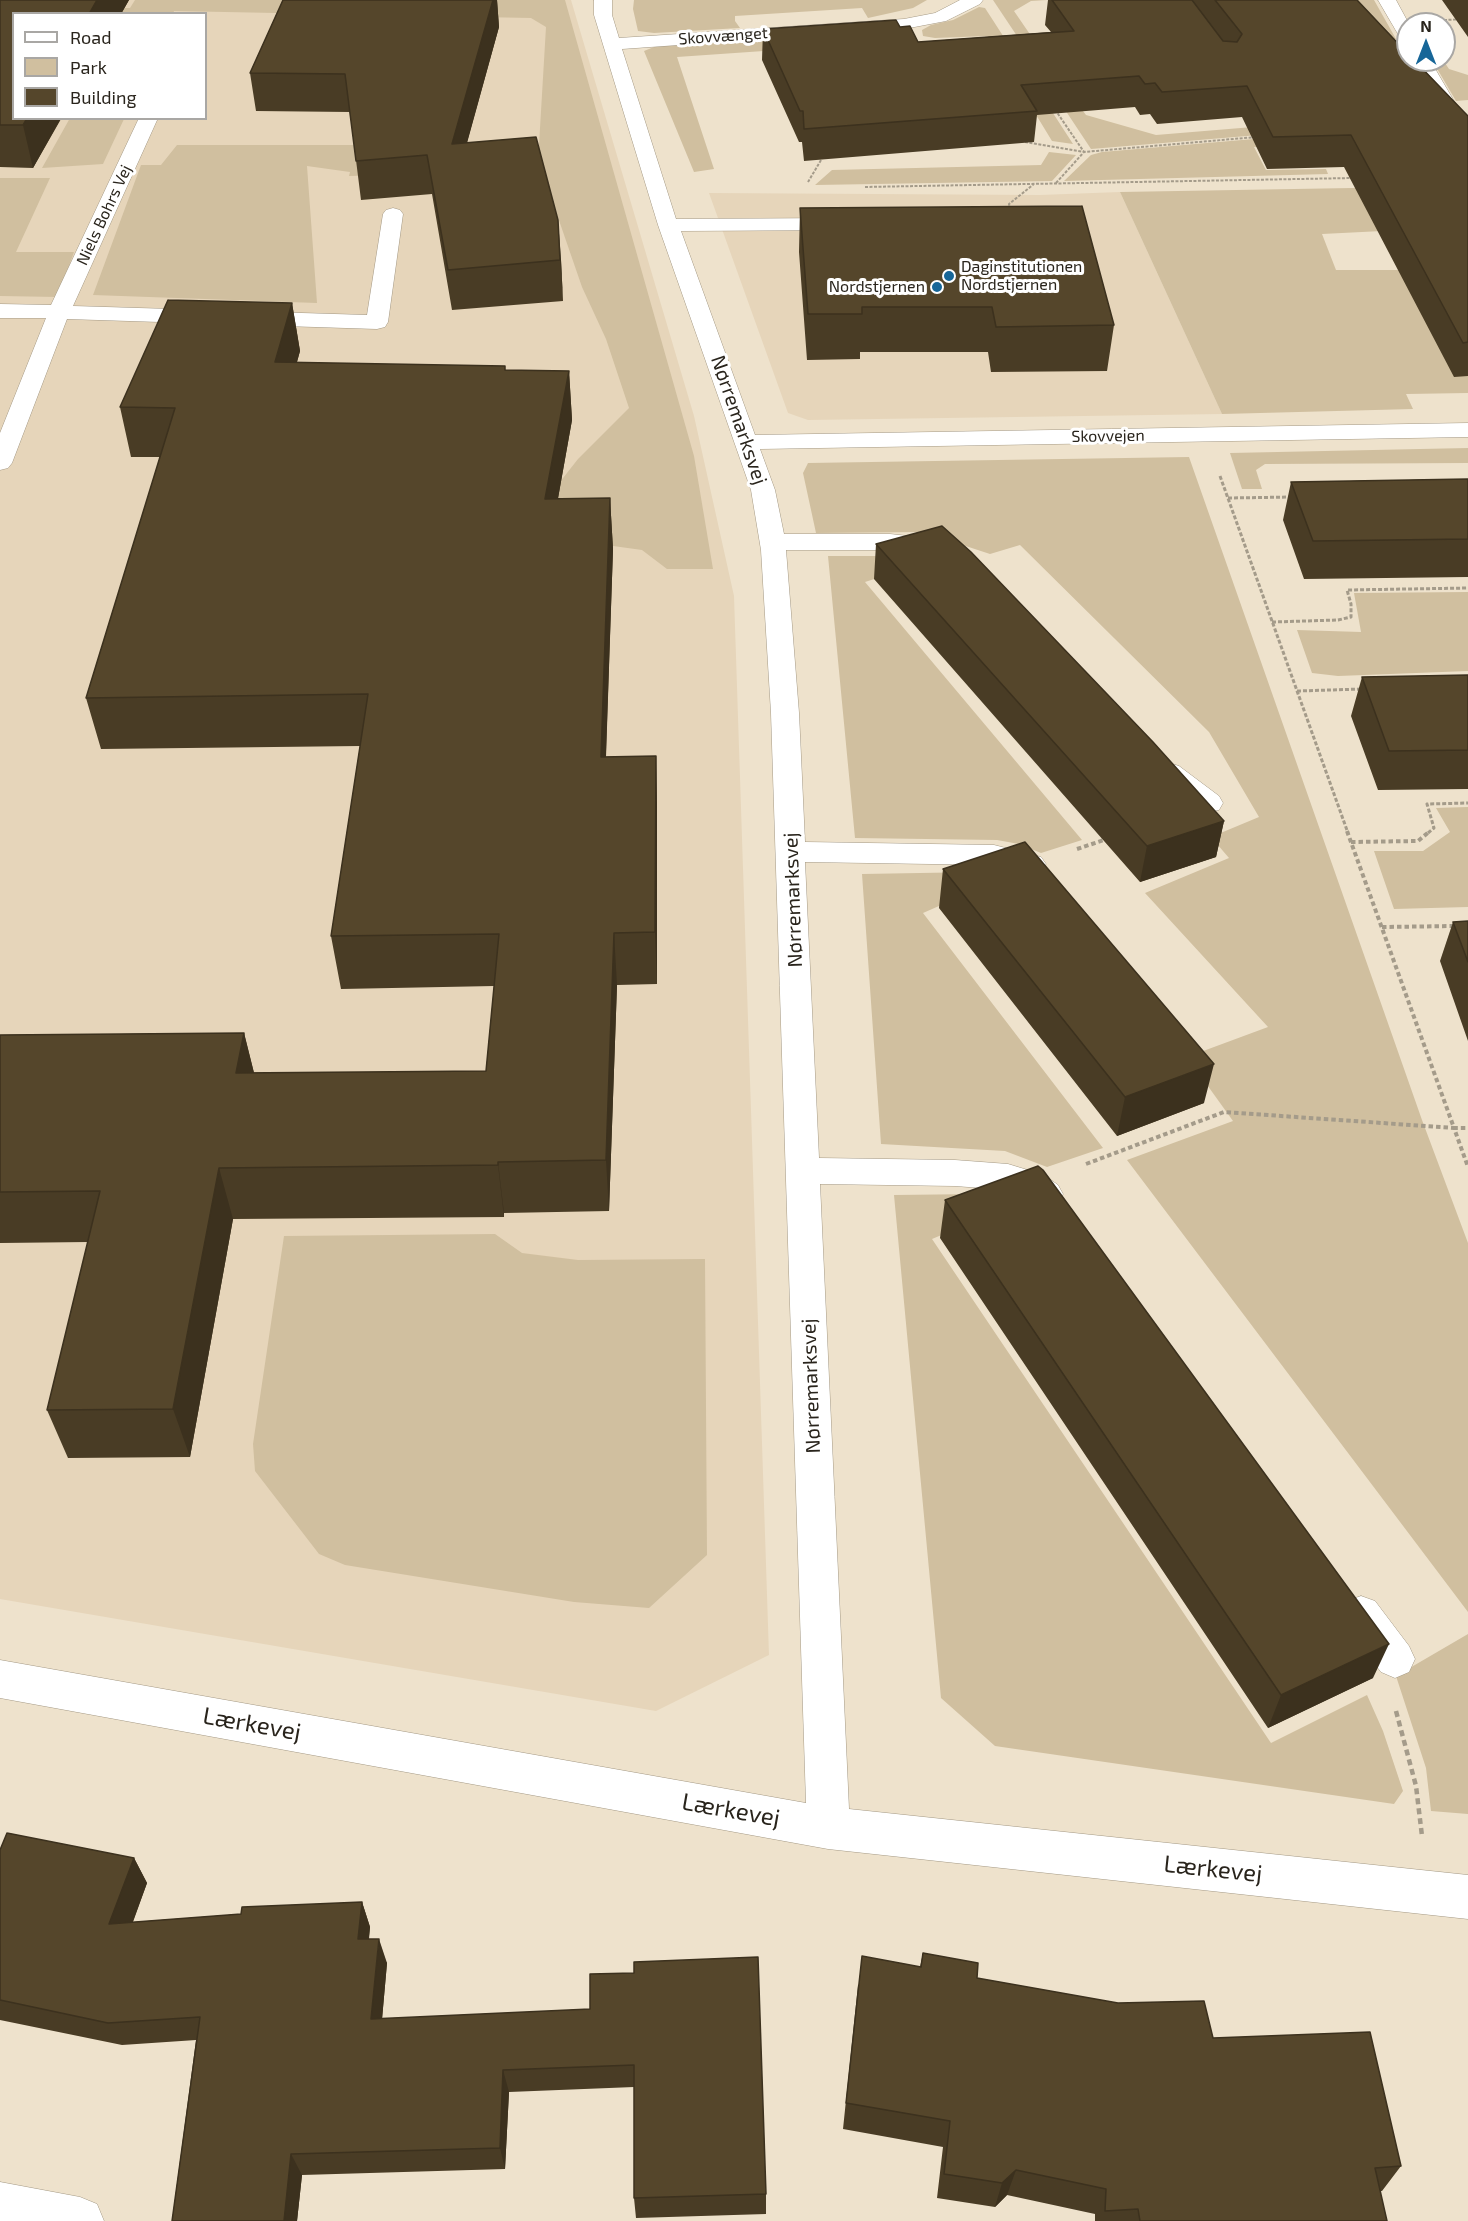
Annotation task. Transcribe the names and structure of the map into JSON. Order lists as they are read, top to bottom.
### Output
{
  "streets": {
    "street": [
      "Skovvænget",
      "Niels Bohrs Vej",
      "Nørremarksvej",
      "Skovvejen",
      "Lærkevej"
    ]
  },
  "crossings": [
    ["Skovvænget", "Nørremarksvej"],
    ["Nørremarksvej", "Skovvejen"],
    ["Nørremarksvej", "Lærkevej"]
  ],
  "places": ["Daginstitutionen Nordstjernen", "Nordstjernen"],
  "legend": ["Road", "Park", "Building"],
  "north": "top"
}
